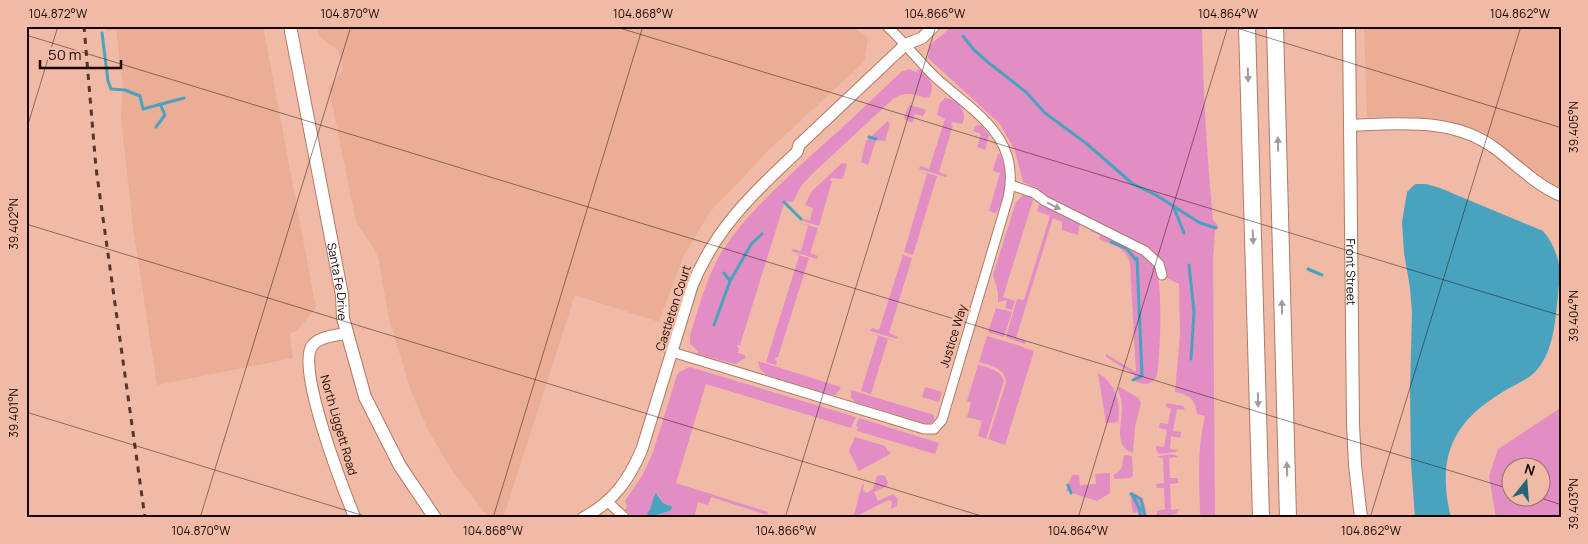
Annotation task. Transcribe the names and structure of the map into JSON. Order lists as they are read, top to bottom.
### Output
{
  "streets": {
    "main road": ["Front Street", "Santa Fe Drive"],
    "street": ["Castleton Court", "Justice Way", "North Liggett Road"]
  },
  "crossings": [
    ["Santa Fe Drive", "North Liggett Road"],
    ["Castleton Court", "Justice Way"]
  ],
  "scale_bar": "50 m",
  "north": "top",
  "coordinates": [
    "104.872°W",
    "104.870°W",
    "104.868°W",
    "104.866°W",
    "104.864°W",
    "104.862°W",
    "39.405°N",
    "39.402°N",
    "39.404°N",
    "39.401°N",
    "39.403°N"
  ]
}
